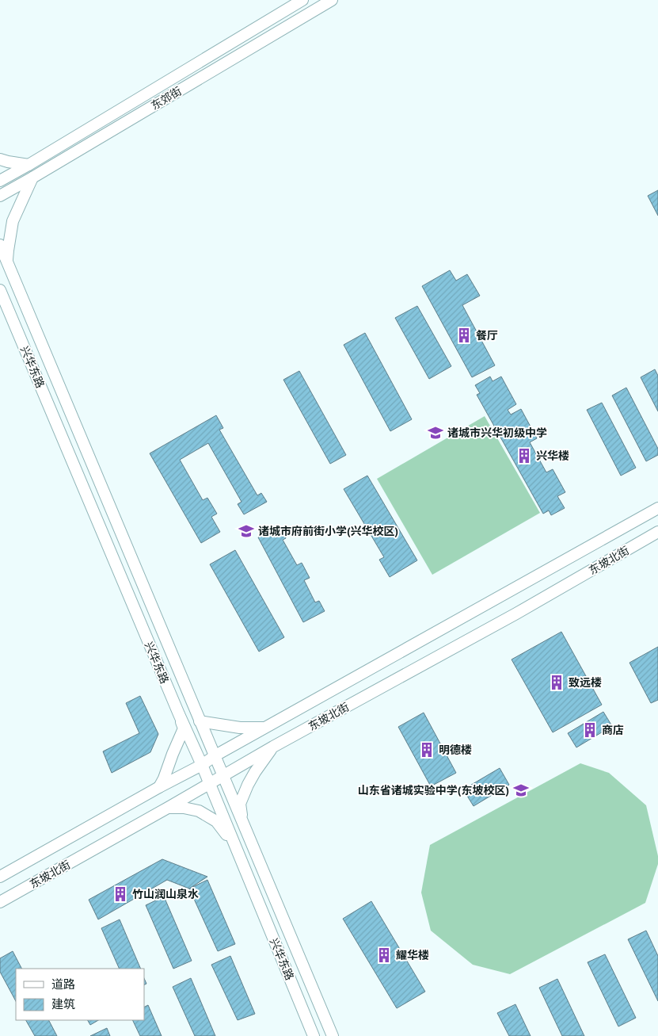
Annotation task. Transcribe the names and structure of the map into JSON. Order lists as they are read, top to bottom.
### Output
{
  "streets": {
    "main road": ["东郊街", "兴华东路", "东坡北街"]
  },
  "crossings": [
    ["兴华东路", "东坡北街"]
  ],
  "places": {
    "building": [
      "餐厅",
      "兴华楼",
      "致远楼",
      "商店",
      "明德楼",
      "竹山润山泉水",
      "耀华楼"
    ],
    "school or university": ["诸城市兴华初级中学", "诸城市府前街小学(兴华校区)", "山东省诸城实验中学(东坡校区)"]
  },
  "legend": ["道路", "建筑"]
}
